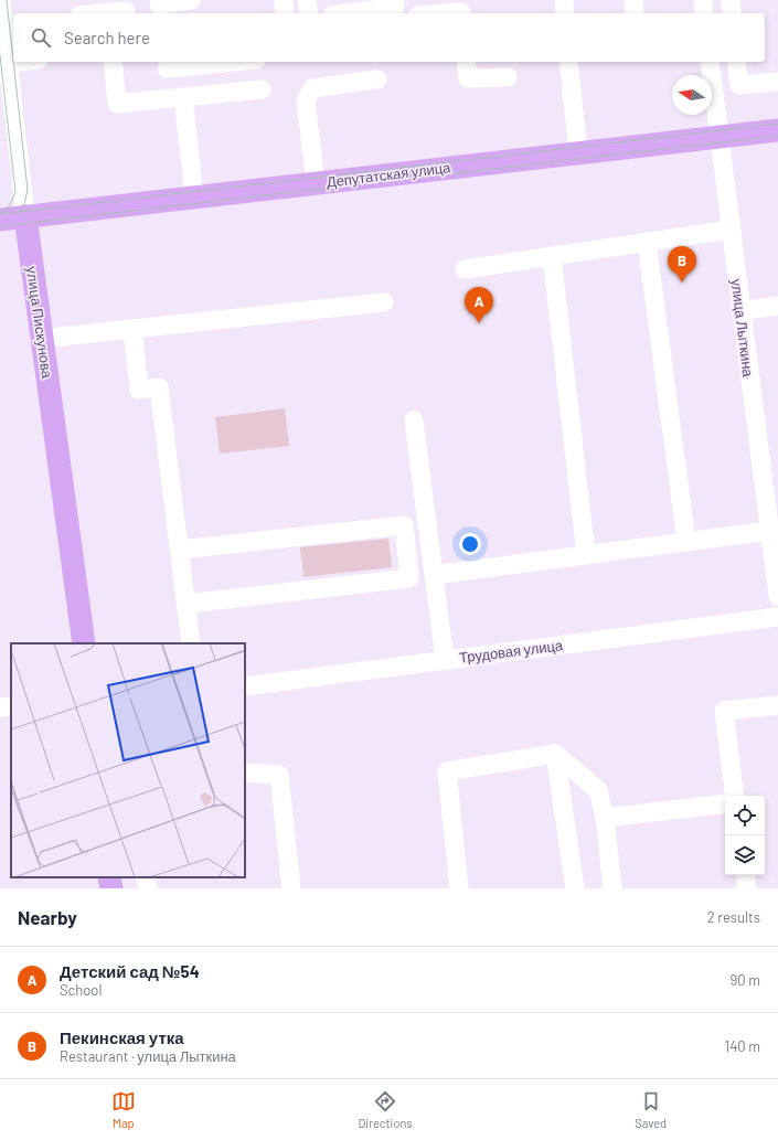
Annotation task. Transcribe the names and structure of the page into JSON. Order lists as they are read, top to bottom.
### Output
{
  "streets": {
    "main road": ["Депутатская улица", "улица Пискунова"],
    "street": ["улица Лыткина", "Трудовая улица"]
  },
  "crossings": [
    ["Депутатская улица", "улица Пискунова"],
    ["Депутатская улица", "улица Лыткина"]
  ],
  "north": "left",
  "page": {
    "search": "Search here",
    "pins": ["B", "A"],
    "heading": ["Nearby", "2 results"],
    "list": [
      {
        "mark": "A",
        "name": "Детский сад №54",
        "note": "School",
        "value": "90 m"
      },
      {
        "mark": "B",
        "name": "Пекинская утка",
        "note": "Restaurant · улица Лыткина",
        "value": "140 m"
      }
    ],
    "nav": ["Map", "Directions", "Saved"]
  }
}
